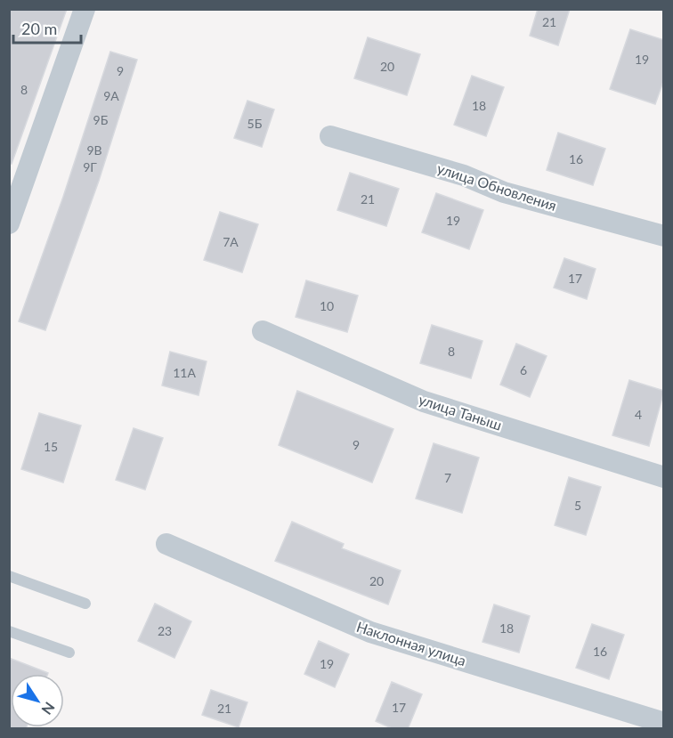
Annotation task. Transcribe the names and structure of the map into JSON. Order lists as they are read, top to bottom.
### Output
{
  "streets": {
    "street": ["улица Обновления", "улица Таныш", "Наклонная улица"]
  },
  "house_numbers": [
    "21",
    "19",
    "20",
    "9",
    "8",
    "9А",
    "18",
    "9Б",
    "5Б",
    "9В",
    "16",
    "9Г",
    "21",
    "19",
    "7А",
    "17",
    "10",
    "8",
    "6",
    "11А",
    "4",
    "9",
    "15",
    "7",
    "5",
    "20",
    "18",
    "23",
    "16",
    "19",
    "17",
    "21"
  ],
  "scale_bar": "20 m",
  "north": "bottom right"
}
